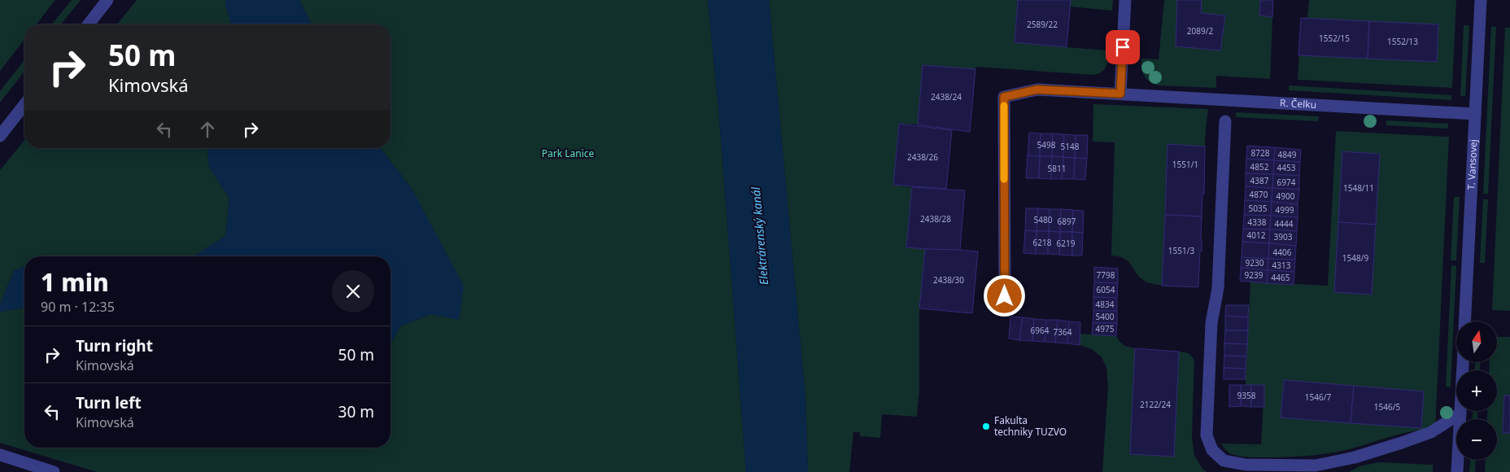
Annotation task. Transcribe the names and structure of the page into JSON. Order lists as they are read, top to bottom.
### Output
{
  "streets": {
    "street": ["R. Čelku", "T. Vansovej"]
  },
  "crossings": [
    ["R. Čelku", "T. Vansovej"]
  ],
  "water": ["Elektrárenský kanál"],
  "parks": ["Park Lanice"],
  "places": ["Fakulta techniky TUZVO"],
  "house_numbers": [
    "2589/22",
    "2089/2",
    "1552/15",
    "1552/13",
    "2438/24",
    "5498",
    "5148",
    "8728",
    "4849",
    "2438/26",
    "1551/1",
    "4852",
    "4453",
    "5811",
    "4387",
    "6974",
    "1548/11",
    "4870",
    "4900",
    "5035",
    "4999",
    "2438/28",
    "5480",
    "6897",
    "4338",
    "4444",
    "4012",
    "3903",
    "6218",
    "6219",
    "1551/3",
    "4406",
    "1548/9",
    "9230",
    "4313",
    "7798",
    "9239",
    "4465",
    "2438/30",
    "6054",
    "4834",
    "5400",
    "4975",
    "6964",
    "7364",
    "9358",
    "1546/7",
    "2122/24",
    "1546/5"
  ],
  "north": "top",
  "page": {
    "turn": ["50 m", "Kimovská"],
    "heading": ["1 min", "90 m · 12:35"],
    "map_buttons": ["+", "−"],
    "list": [
      {
        "name": "Turn right",
        "note": "Kimovská",
        "value": "50 m"
      },
      {
        "name": "Turn left",
        "note": "Kimovská",
        "value": "30 m"
      }
    ]
  }
}
